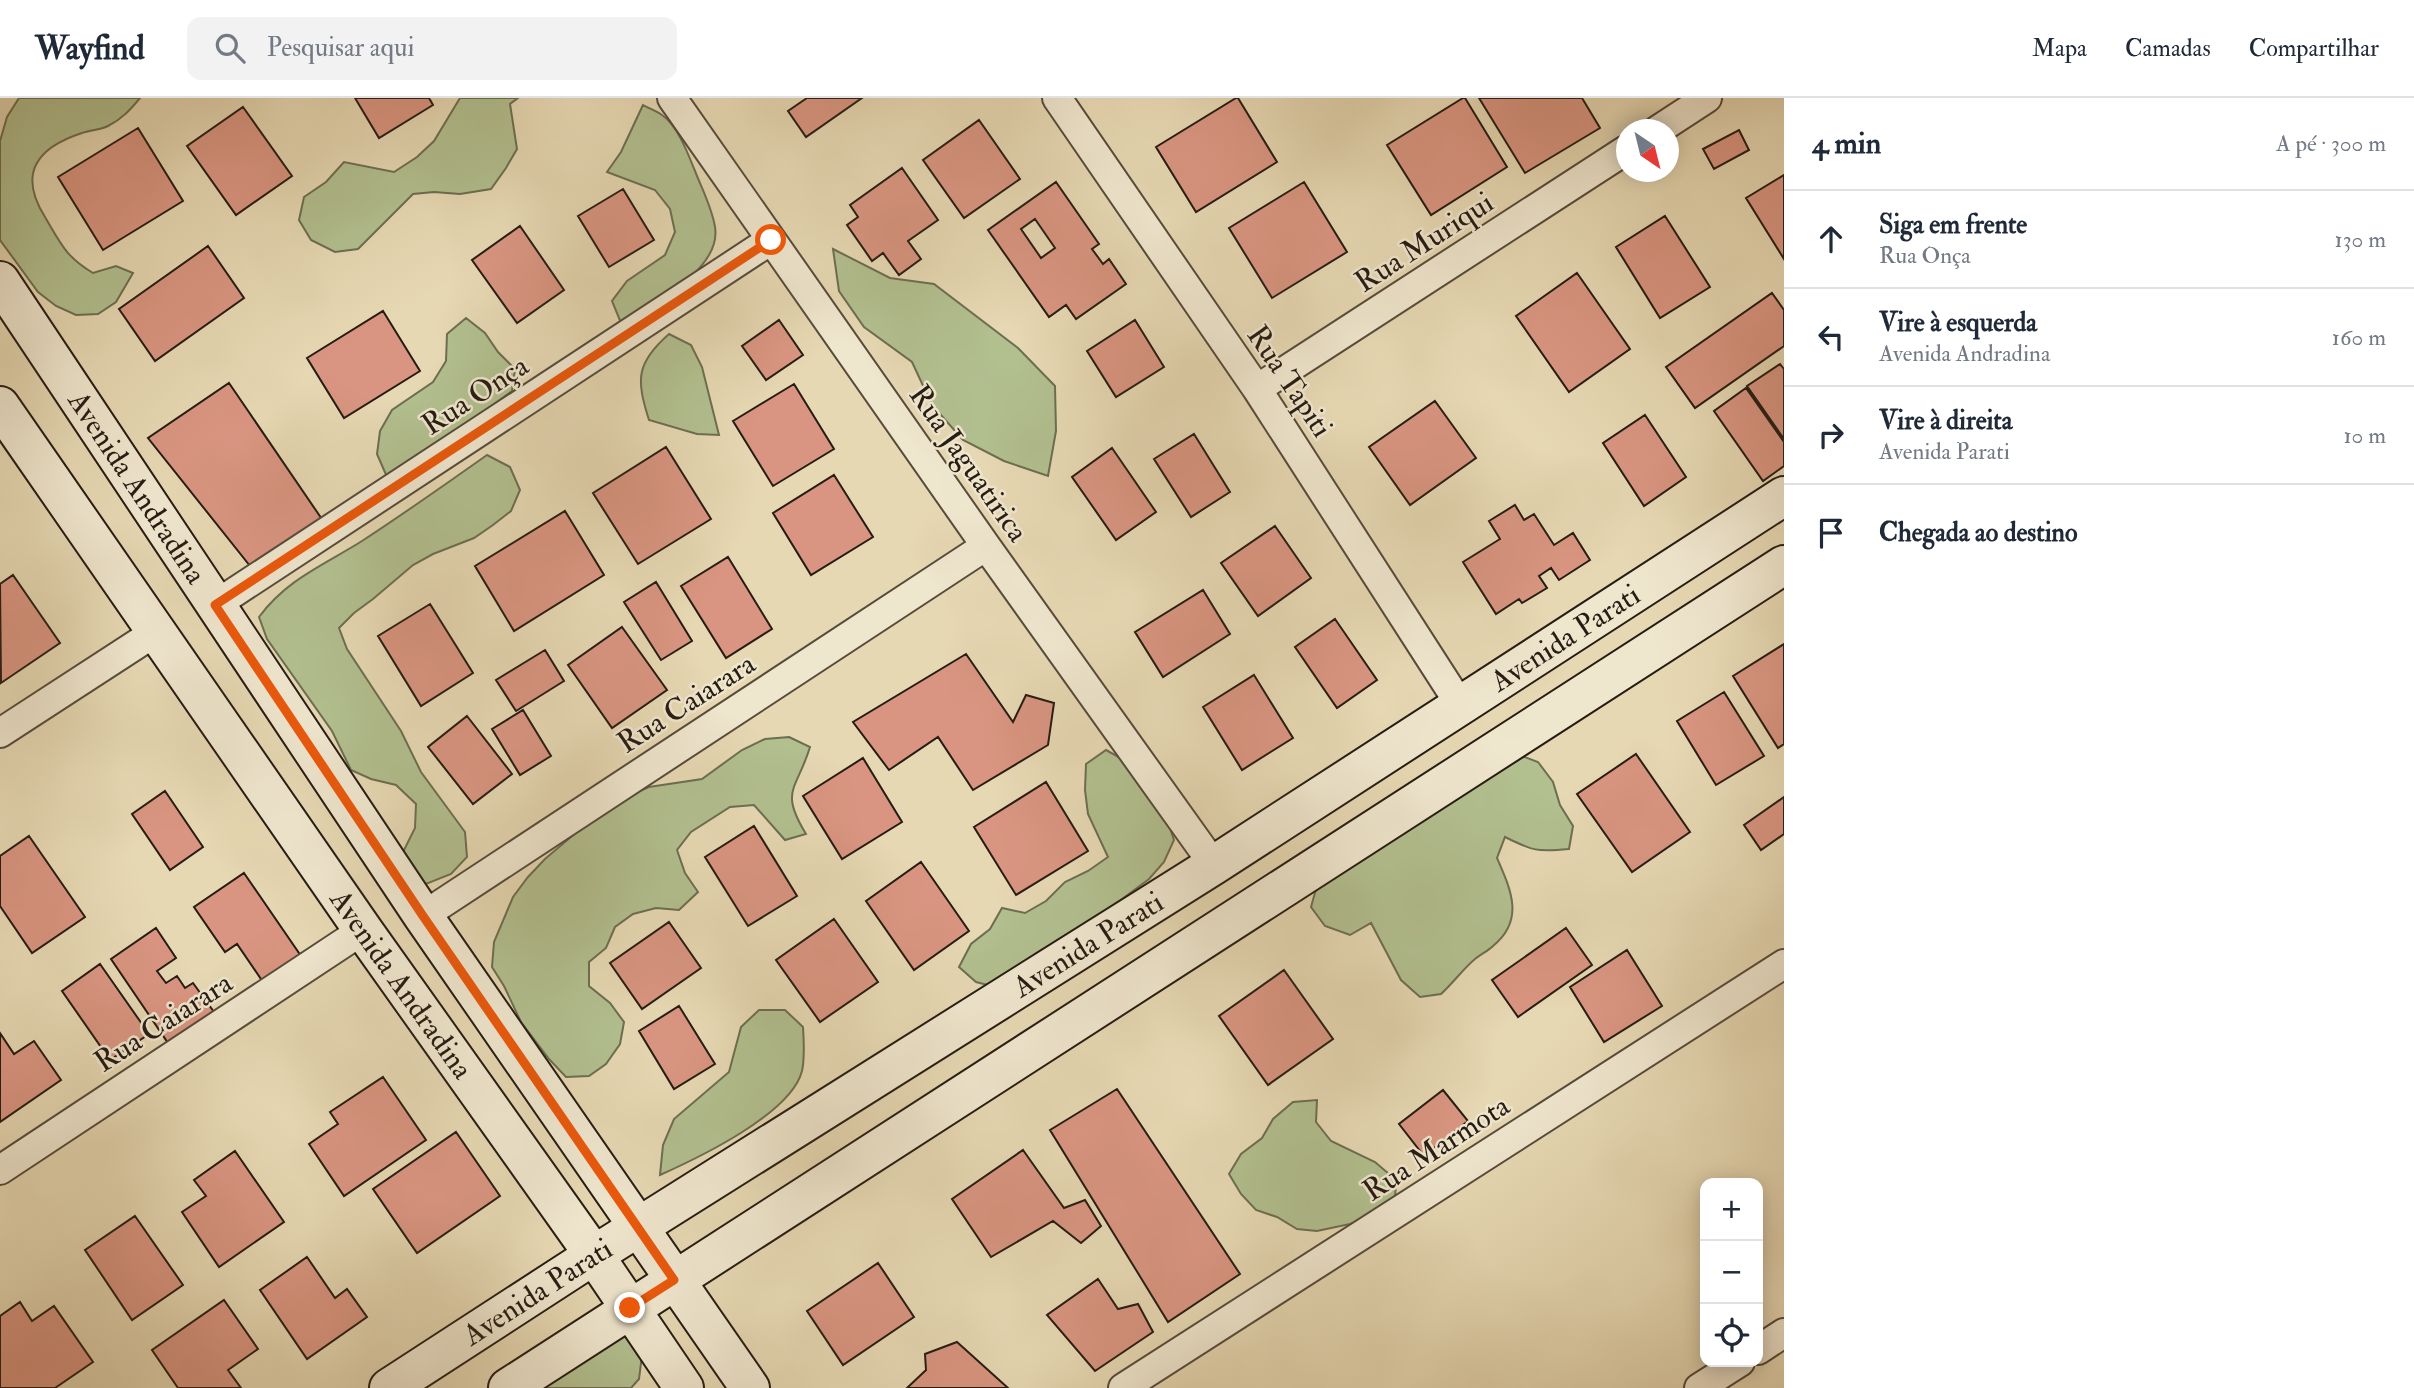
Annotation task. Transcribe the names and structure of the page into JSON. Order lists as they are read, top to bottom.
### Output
{
  "streets": {
    "street": [
      "Rua Muriqui",
      "Rua Tapiti",
      "Rua Onça",
      "Rua Jaguatirica",
      "Avenida Andradina",
      "Avenida Parati",
      "Rua Caiarara",
      "Rua Marmota"
    ]
  },
  "crossings": [
    ["Rua Muriqui", "Rua Tapiti"],
    ["Rua Tapiti", "Avenida Parati"],
    ["Rua Onça", "Rua Jaguatirica"],
    ["Rua Onça", "Avenida Andradina"],
    ["Rua Jaguatirica", "Avenida Parati"],
    ["Rua Jaguatirica", "Rua Caiarara"],
    ["Avenida Andradina", "Avenida Parati"],
    ["Avenida Andradina", "Rua Caiarara"]
  ],
  "north": "bottom right",
  "page": {
    "header": "Wayfind",
    "search": "Pesquisar aqui",
    "nav": ["Mapa", "Camadas", "Compartilhar"],
    "heading": ["4 min", "A pé · 300 m"],
    "list": [
      ["Siga em frente", "Rua Onça", "130 m"],
      ["Vire à esquerda", "Avenida Andradina", "160 m"],
      ["Vire à direita", "Avenida Parati", "10 m"],
      "Chegada ao destino"
    ],
    "map_buttons": ["+", "−"]
  }
}
